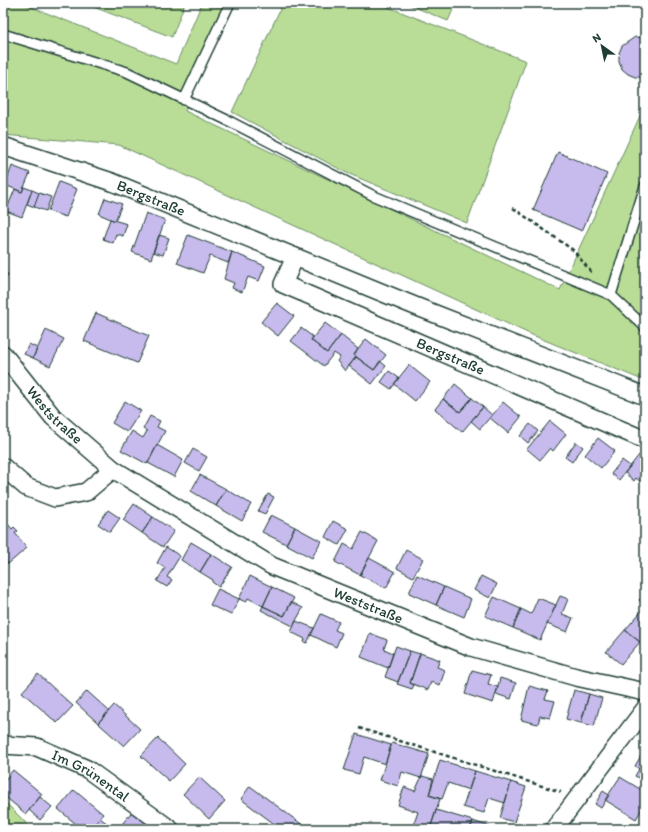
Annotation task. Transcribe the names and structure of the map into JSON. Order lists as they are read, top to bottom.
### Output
{
  "streets": {
    "street": ["Bergstraße", "Weststraße", "Im Grünental"]
  },
  "north": "top left"
}
